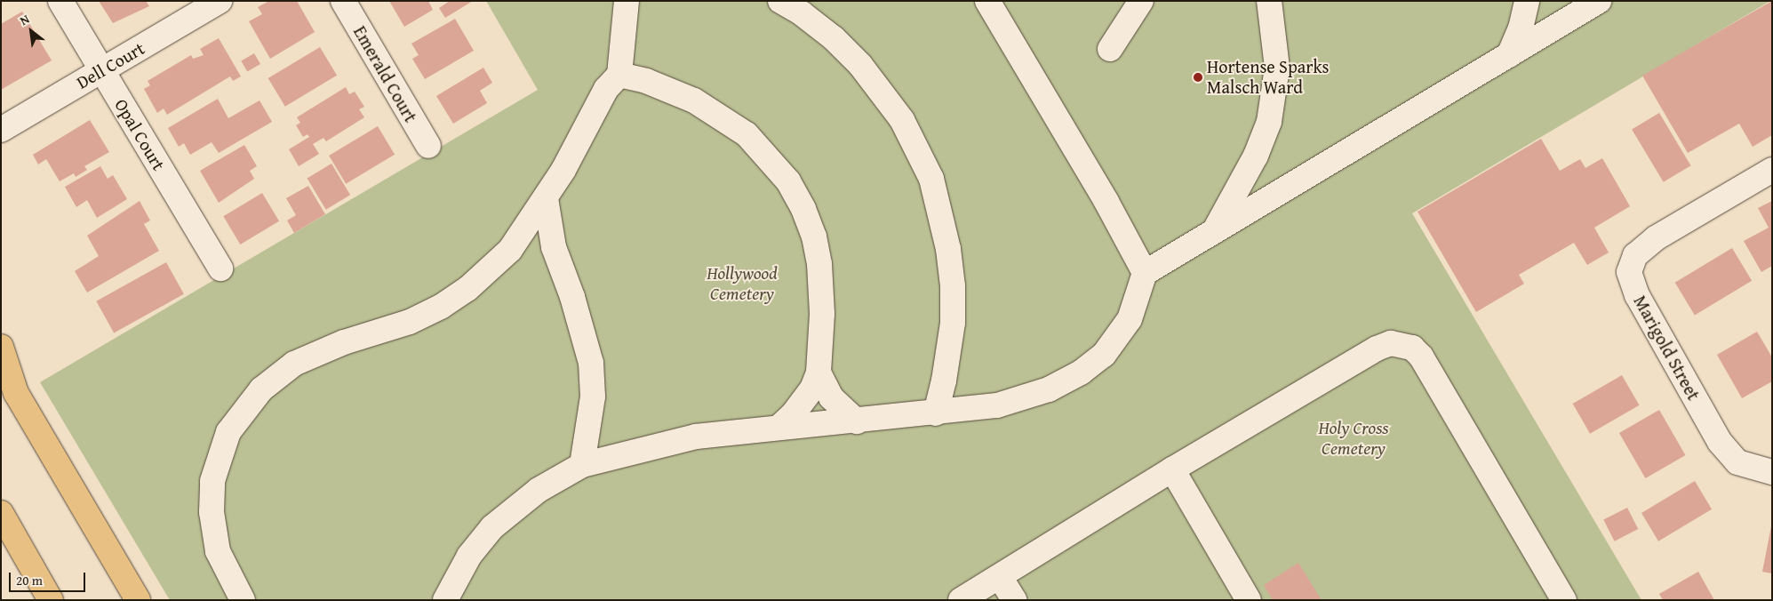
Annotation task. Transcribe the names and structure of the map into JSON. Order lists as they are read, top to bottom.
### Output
{
  "streets": {
    "street": [
      "Dell Court",
      "Emerald Court",
      "Opal Court",
      "Marigold Street"
    ]
  },
  "crossings": [
    ["Dell Court", "Opal Court"]
  ],
  "parks": ["Hollywood Cemetery", "Holy Cross Cemetery"],
  "places": ["Hortense Sparks Malsch Ward"],
  "scale_bar": "20 m",
  "north": "top left"
}
